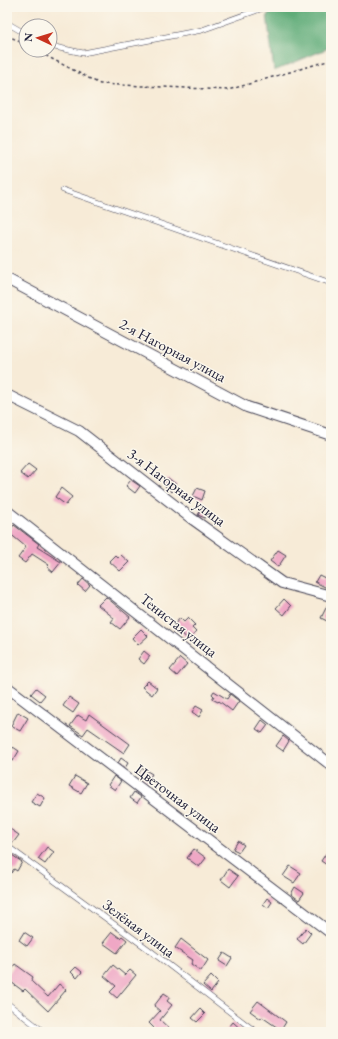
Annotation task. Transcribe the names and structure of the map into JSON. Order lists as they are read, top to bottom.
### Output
{
  "streets": {
    "street": [
      "2-я Нагорная улица",
      "3-я Нагорная улица",
      "Тенистая улица",
      "Цветочная улица"
    ],
    "lane": ["Зелёная улица"]
  },
  "north": "left"
}
